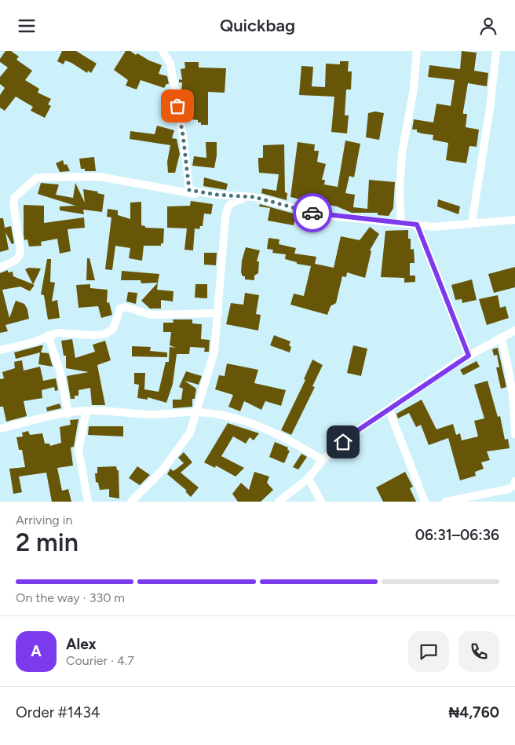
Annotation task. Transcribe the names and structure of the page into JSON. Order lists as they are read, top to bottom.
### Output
{
  "page": {
    "header": "Quickbag",
    "heading": ["2 min", "Arriving in", "06:31–06:36"],
    "panel": [
      "Alex",
      "Courier · 4.7",
      "Order #1434",
      "₦4,760"
    ],
    "bar": "On the way · 330 m",
    "round": "A"
  }
}
